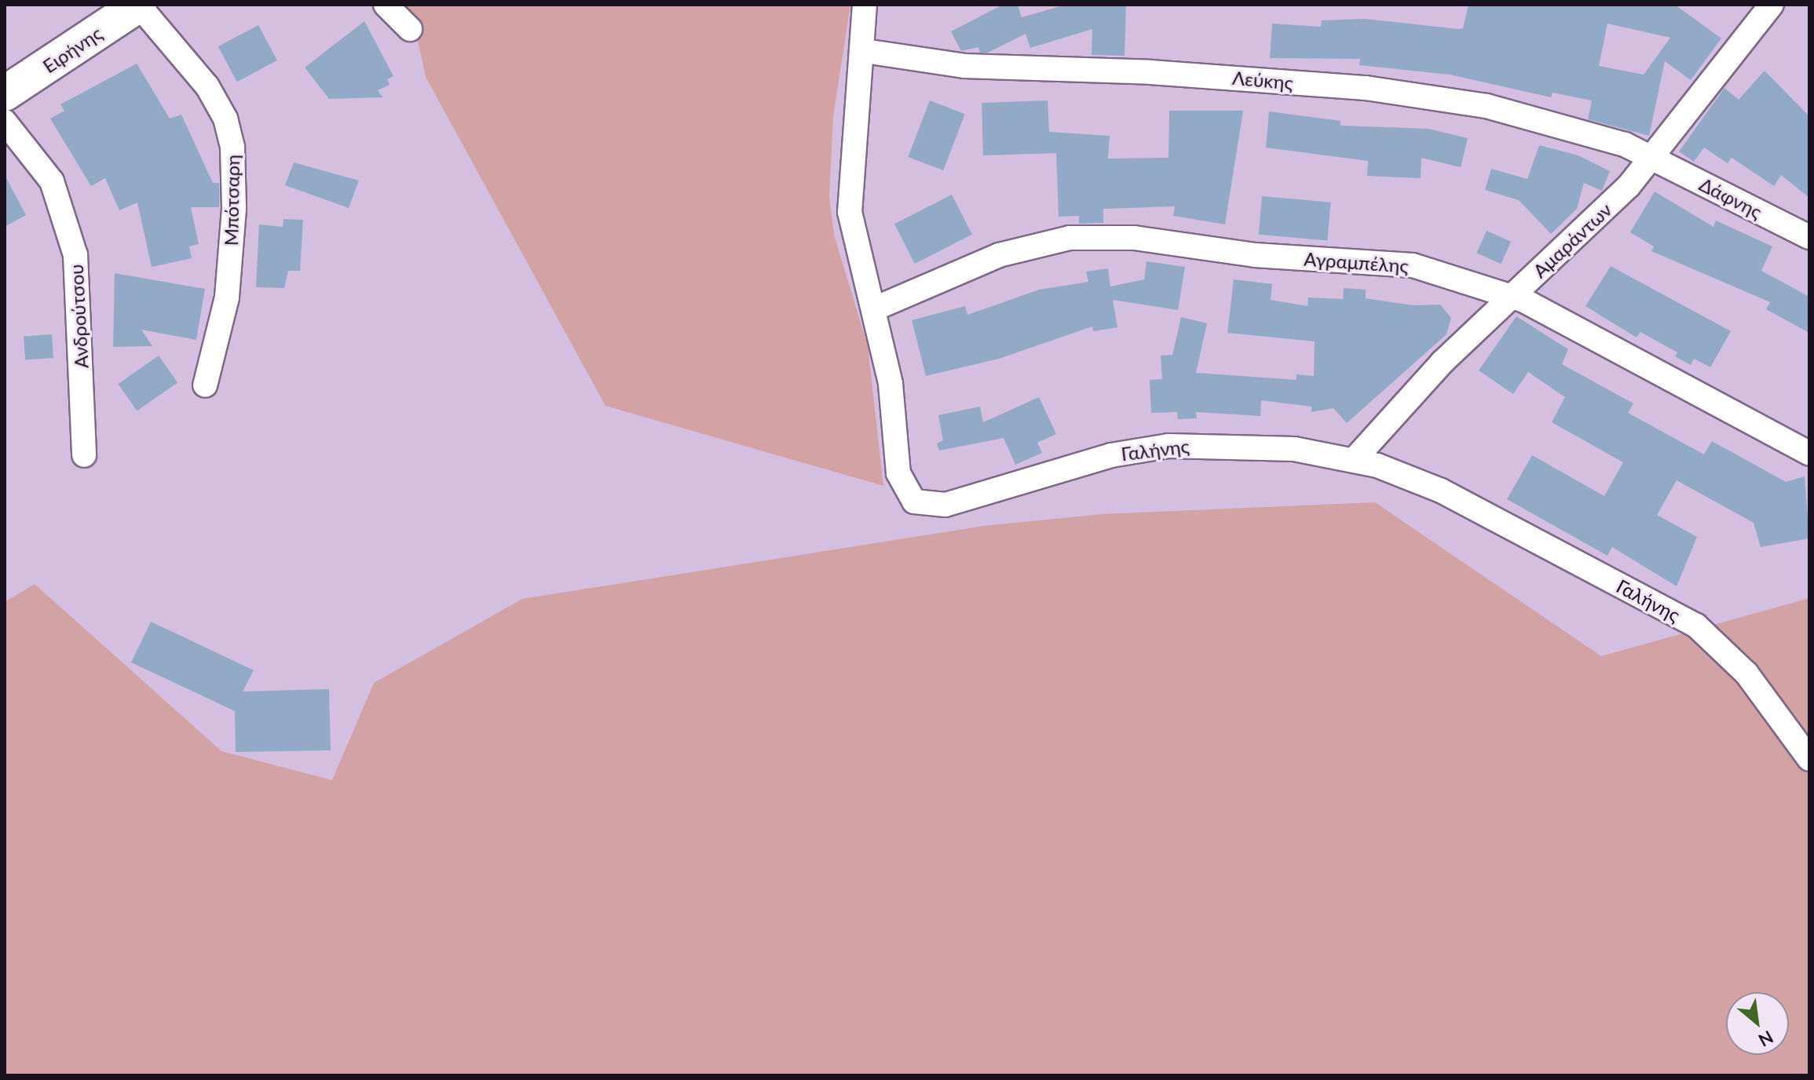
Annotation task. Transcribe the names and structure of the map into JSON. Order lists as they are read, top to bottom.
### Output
{
  "streets": {
    "street": [
      "Ειρήνης",
      "Λεύκης",
      "Δάφνης",
      "Μπότσαρη",
      "Αμαράντων",
      "Αγραμπέλης",
      "Ανδρούτσου",
      "Γαλήνης"
    ]
  },
  "crossings": [
    ["Ειρήνης", "Μπότσαρη"],
    ["Λεύκης", "Δάφνης"],
    ["Λεύκης", "Αμαράντων"],
    ["Λεύκης", "Γαλήνης"],
    ["Δάφνης", "Αμαράντων"],
    ["Αμαράντων", "Αγραμπέλης"],
    ["Αμαράντων", "Γαλήνης"],
    ["Αγραμπέλης", "Γαλήνης"]
  ],
  "north": "bottom right"
}
